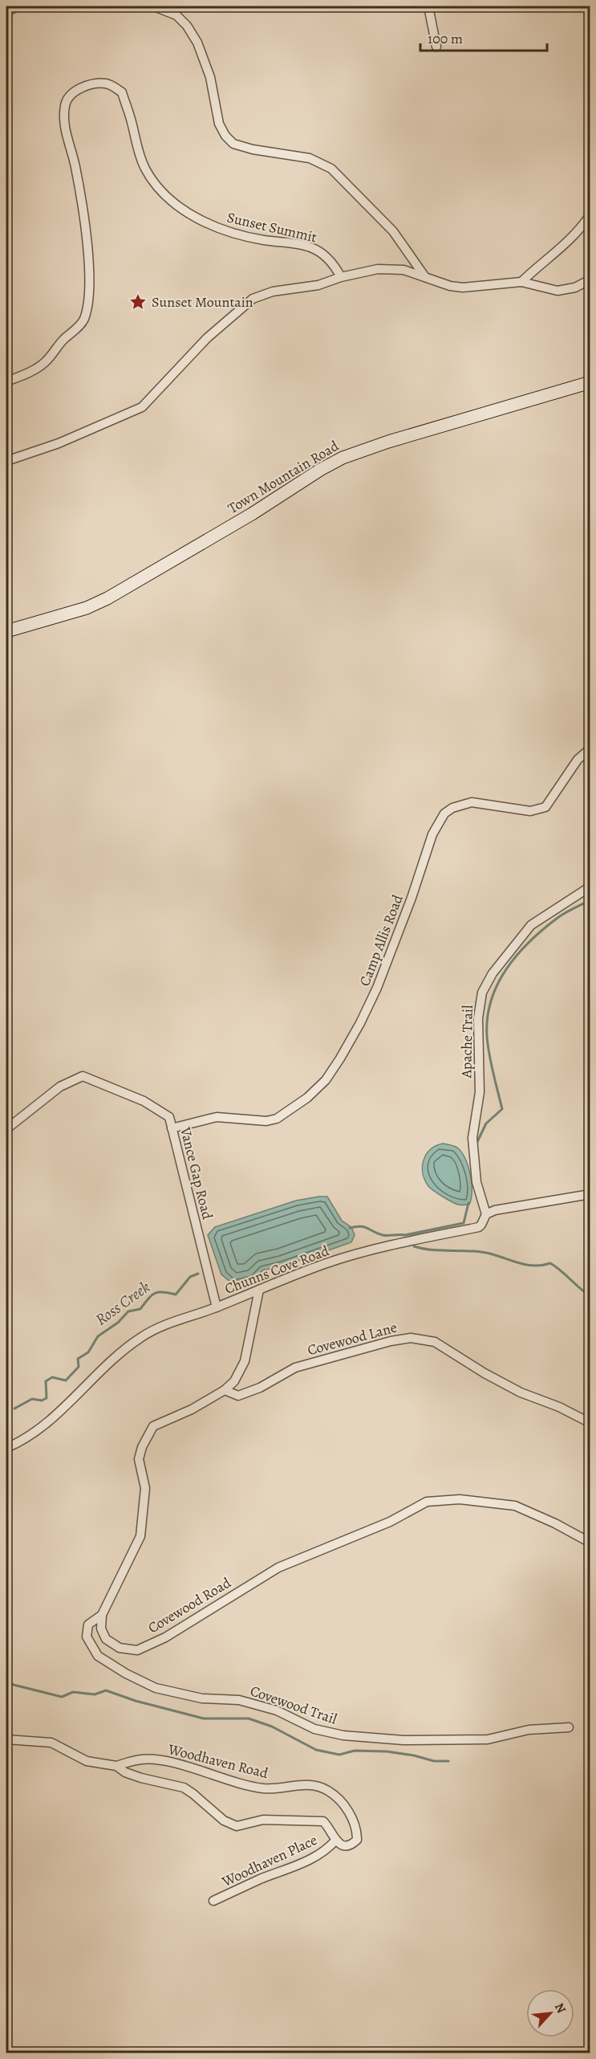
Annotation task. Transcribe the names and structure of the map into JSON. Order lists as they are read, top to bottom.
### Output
{
  "streets": {
    "main road": ["Town Mountain Road"],
    "street": [
      "Sunset Summit",
      "Camp Allis Road",
      "Apache Trail",
      "Vance Gap Road",
      "Chunns Cove Road",
      "Covewood Lane",
      "Covewood Road",
      "Covewood Trail",
      "Woodhaven Road",
      "Woodhaven Place"
    ]
  },
  "crossings": [
    ["Camp Allis Road", "Vance Gap Road"],
    ["Apache Trail", "Chunns Cove Road"],
    ["Vance Gap Road", "Chunns Cove Road"],
    ["Covewood Road", "Covewood Trail"],
    ["Woodhaven Road", "Woodhaven Place"]
  ],
  "water": ["Ross Creek"],
  "places": {
    "place": ["Sunset Mountain"]
  },
  "scale_bar": "100 m",
  "north": "top right"
}
